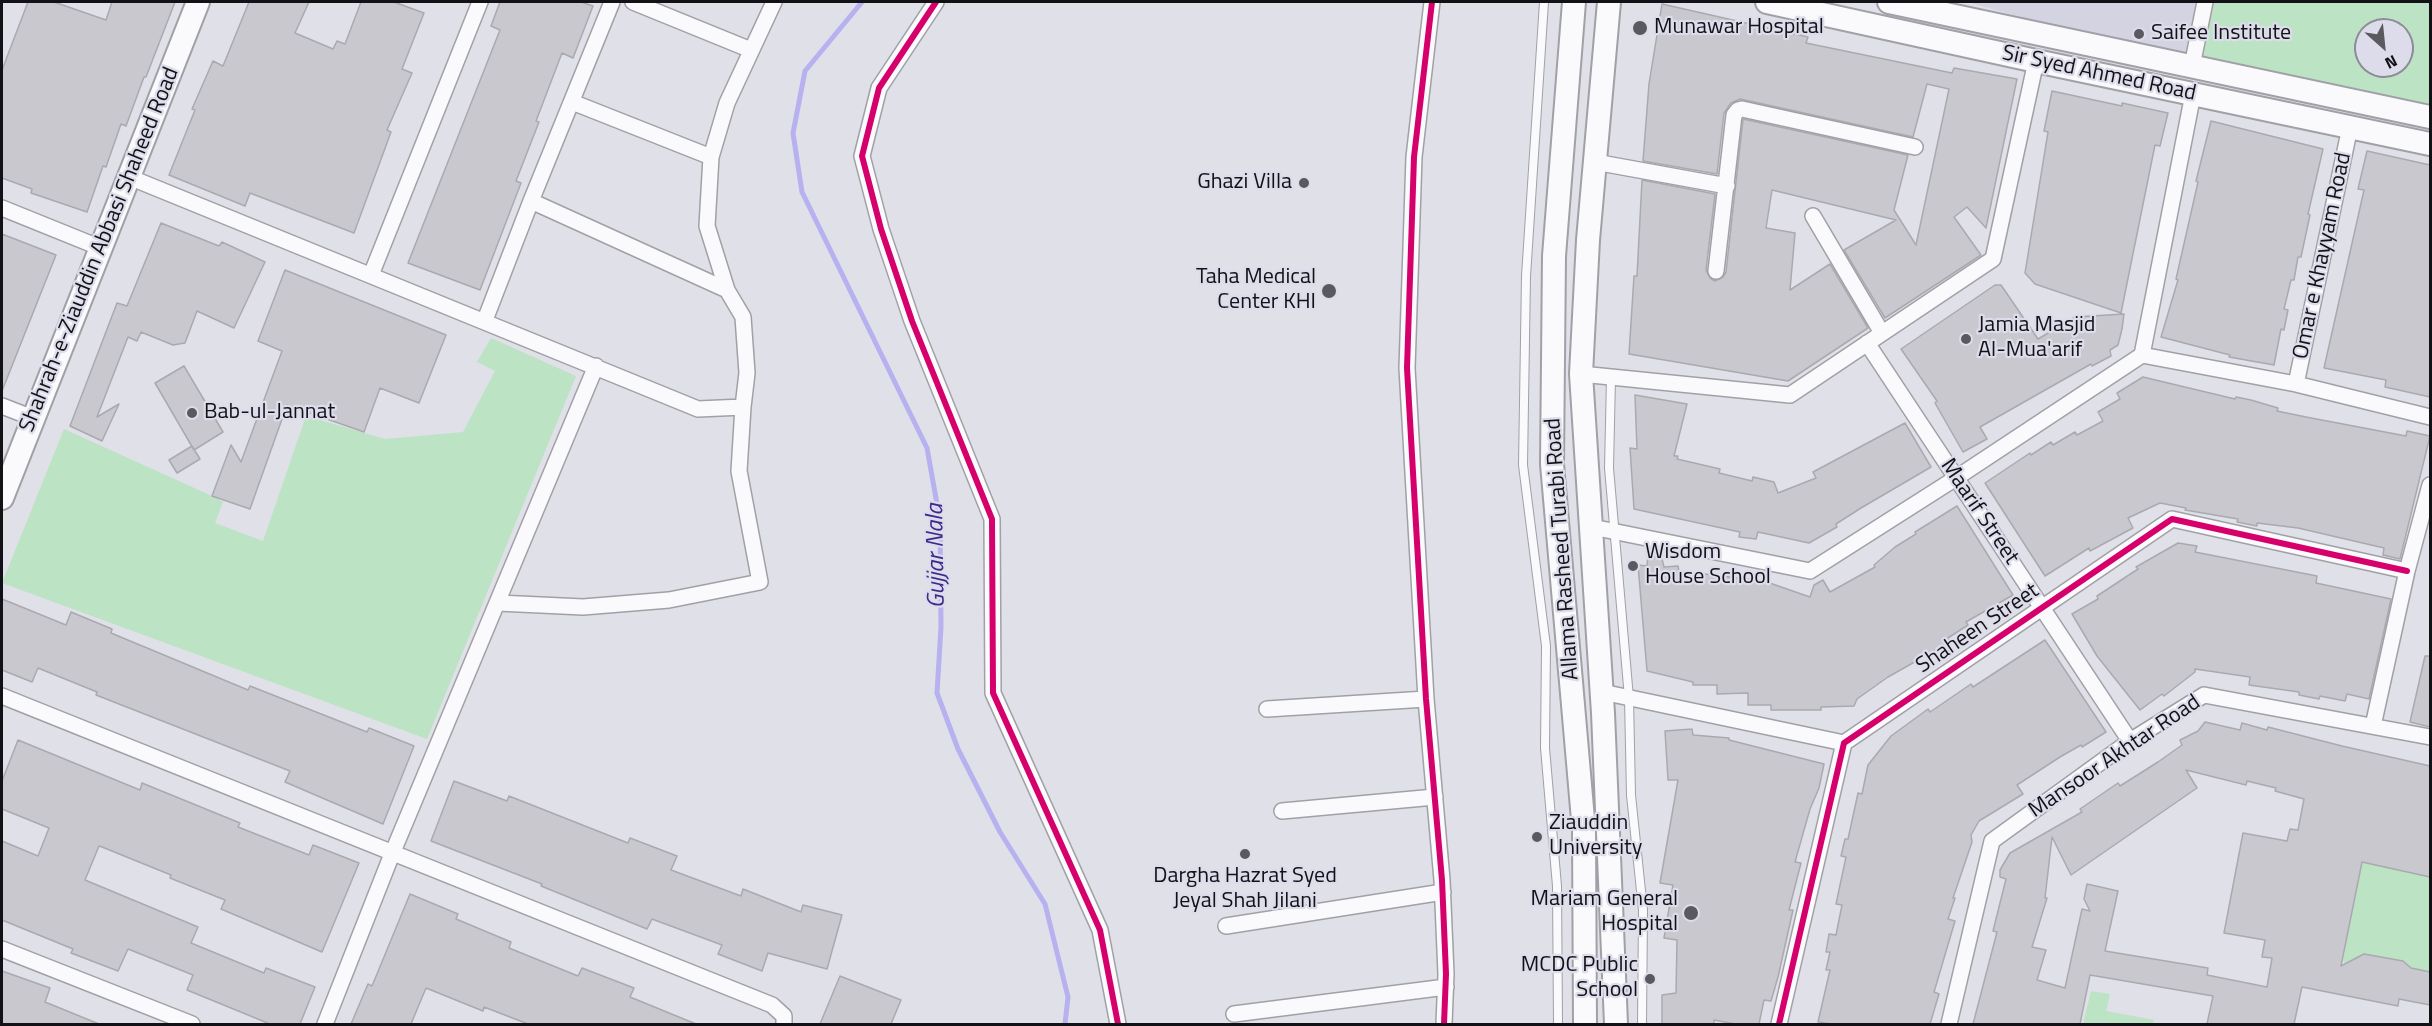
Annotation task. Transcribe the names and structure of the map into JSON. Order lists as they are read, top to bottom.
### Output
{
  "streets": {
    "main road": ["Sir Syed Ahmed Road", "Shahrah-e-Ziauddin Abbasi Shaheed Road", "Allama Rasheed Turabi Road"],
    "street": [
      "Omar e Khayyam Road",
      "Maarif Street",
      "Shaheen Street",
      "Mansoor Akhtar Road"
    ]
  },
  "crossings": [
    ["Sir Syed Ahmed Road", "Omar e Khayyam Road"],
    ["Maarif Street", "Shaheen Street"],
    ["Maarif Street", "Mansoor Akhtar Road"]
  ],
  "water": ["Gujjar Nala"],
  "places": [
    "Munawar Hospital",
    "Saifee Institute",
    "Ghazi Villa",
    "Taha Medical Center KHI",
    "Jamia Masjid Al-Mua'arif",
    "Bab-ul-Jannat",
    "Wisdom House School",
    "Ziauddin University",
    "Dargha Hazrat Syed Jeyal Shah Jilani",
    "Mariam General Hospital",
    "MCDC Public School"
  ],
  "north": "bottom right"
}
